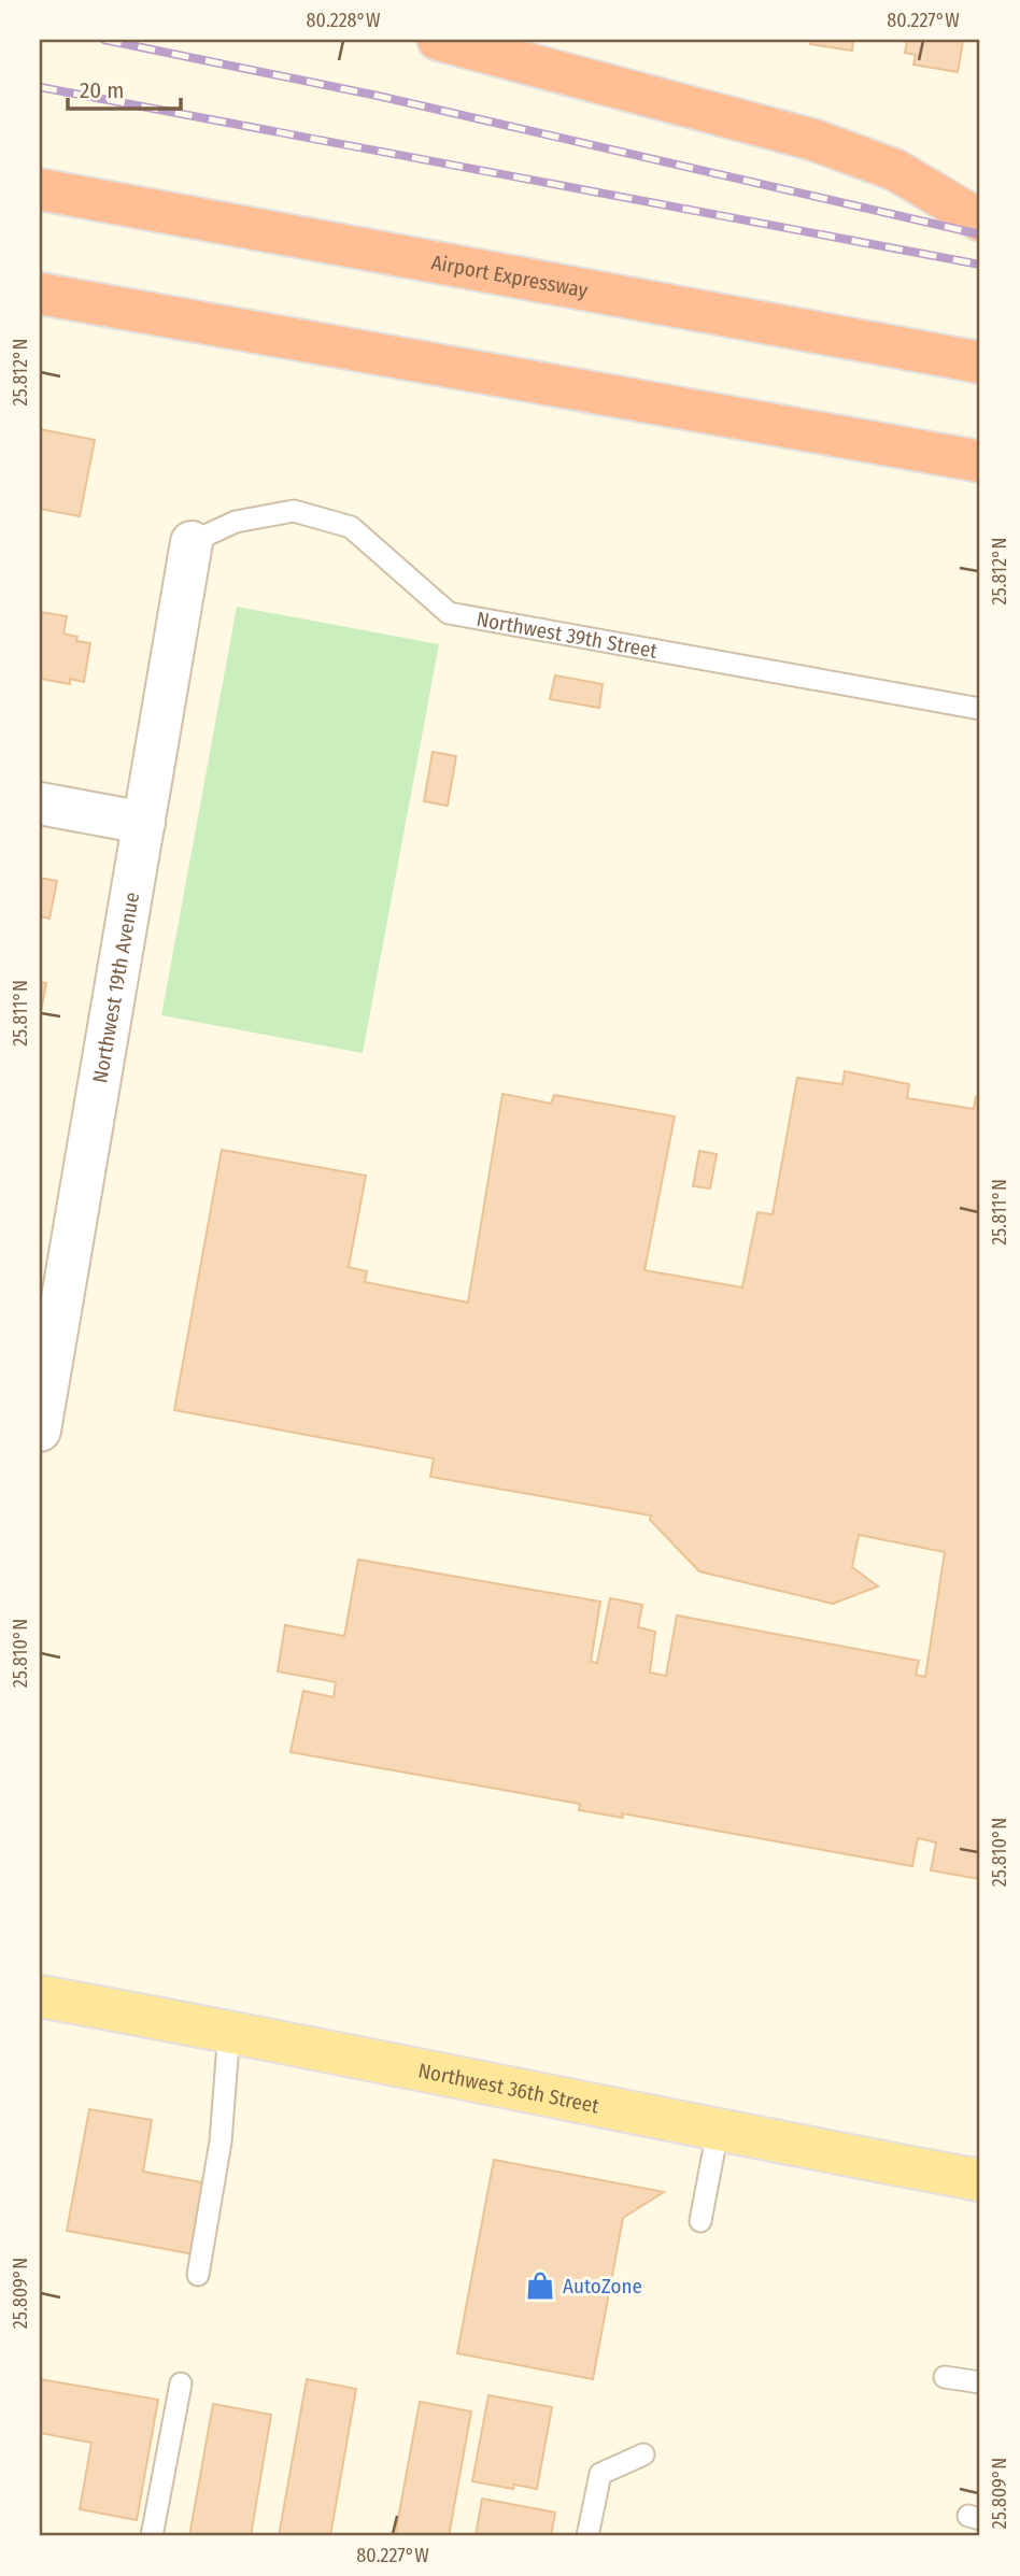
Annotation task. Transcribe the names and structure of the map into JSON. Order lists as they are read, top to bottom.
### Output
{
  "streets": {
    "highway": ["Airport Expressway"],
    "main road": ["Northwest 36th Street"],
    "street": ["Northwest 19th Avenue"],
    "lane": ["Northwest 39th Street"]
  },
  "crossings": [
    ["Northwest 39th Street", "Northwest 19th Avenue"]
  ],
  "places": {
    "shop": ["AutoZone"]
  },
  "scale_bar": "20 m",
  "coordinates": [
    "80.228°W",
    "80.227°W",
    "25.812°N",
    "25.811°N",
    "25.810°N",
    "25.809°N"
  ]
}
